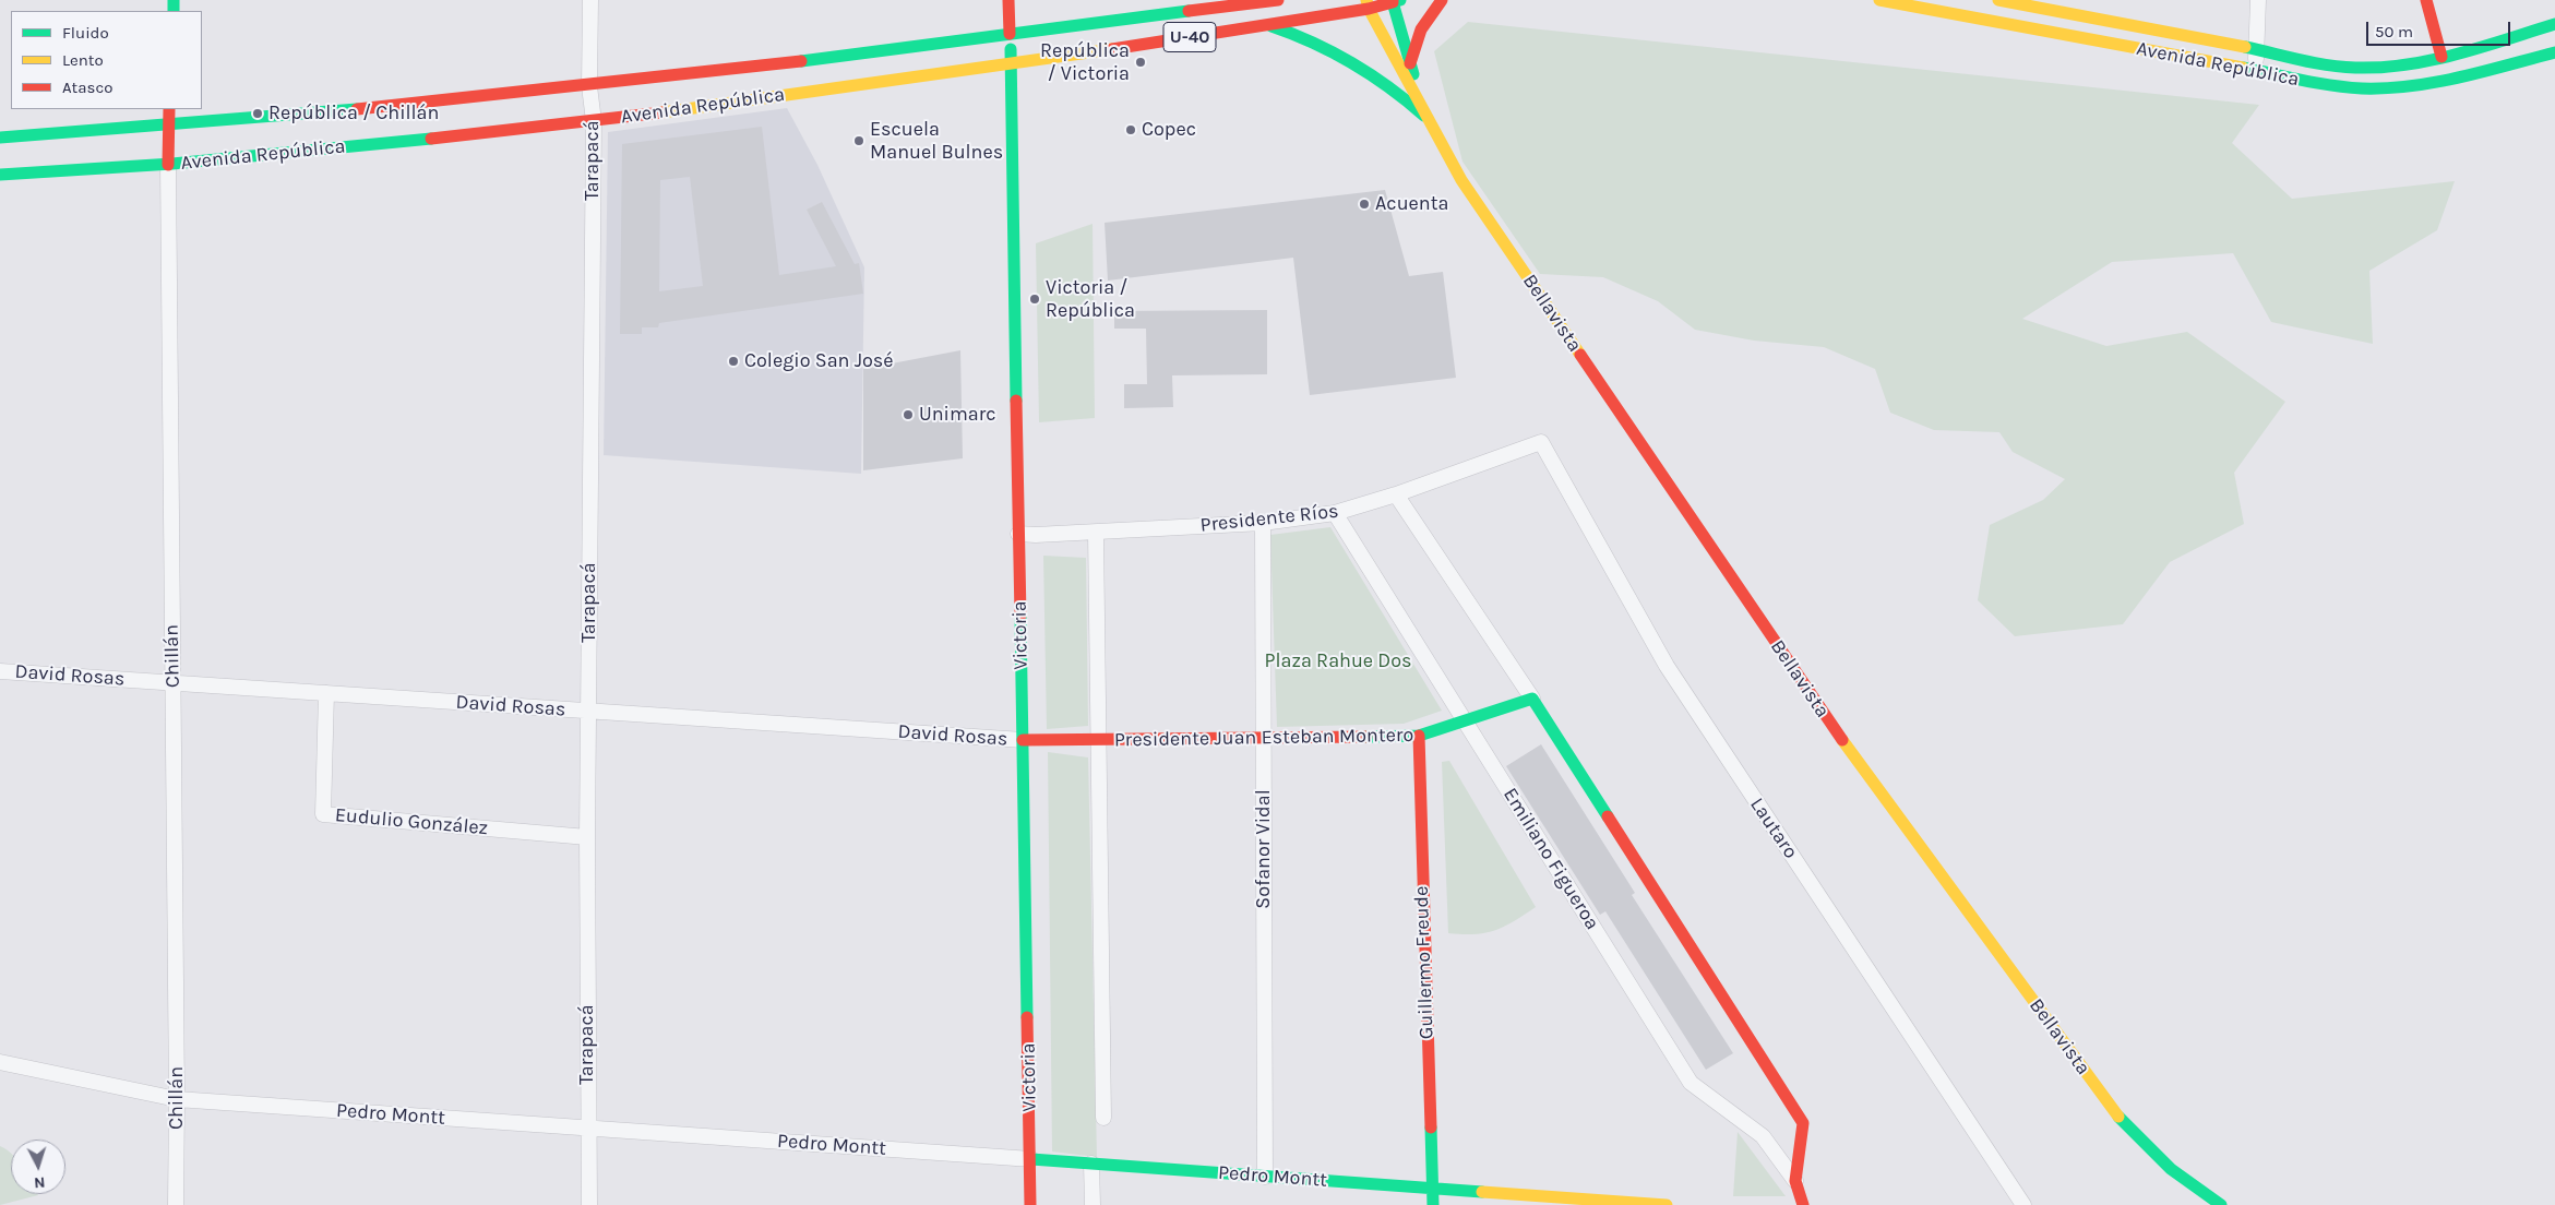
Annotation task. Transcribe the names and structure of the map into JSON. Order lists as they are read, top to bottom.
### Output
{
  "streets": {
    "main road": [
      "U-40",
      "Avenida República",
      "Bellavista",
      "Victoria",
      "Chillán",
      "Presidente Juan Esteban Montero",
      "Emiliano Figueroa",
      "Guillermo Freude",
      "Pedro Montt"
    ],
    "street": [
      "Tarapacá",
      "Presidente Ríos",
      "David Rosas",
      "Eudulio González",
      "Lautaro",
      "Sofanor Vidal"
    ]
  },
  "crossings": [
    ["Avenida República", "Tarapacá"],
    ["Avenida República", "Bellavista"],
    ["Avenida República", "Victoria"],
    ["Avenida República", "Chillán"],
    ["Tarapacá", "David Rosas"],
    ["Tarapacá", "Eudulio González"],
    ["Tarapacá", "Pedro Montt"],
    ["Presidente Ríos", "Victoria"],
    ["Presidente Ríos", "Lautaro"],
    ["Presidente Ríos", "Sofanor Vidal"],
    ["Presidente Ríos", "Emiliano Figueroa"],
    ["Victoria", "David Rosas"],
    ["Victoria", "Presidente Juan Esteban Montero"],
    ["Victoria", "Pedro Montt"],
    ["Chillán", "David Rosas"],
    ["Chillán", "Pedro Montt"],
    ["David Rosas", "Presidente Juan Esteban Montero"],
    ["David Rosas", "Eudulio González"],
    ["Presidente Juan Esteban Montero", "Sofanor Vidal"],
    ["Presidente Juan Esteban Montero", "Emiliano Figueroa"],
    ["Presidente Juan Esteban Montero", "Guillermo Freude"],
    ["Sofanor Vidal", "Pedro Montt"],
    ["Guillermo Freude", "Pedro Montt"]
  ],
  "parks": ["Plaza Rahue Dos"],
  "places": [
    "República / Victoria",
    "República / Chillán",
    "Copec",
    "Escuela Manuel Bulnes",
    "Acuenta",
    "Victoria / República",
    "Colegio San José",
    "Unimarc"
  ],
  "legend": ["Fluido", "Lento", "Atasco"],
  "scale_bar": "50 m",
  "north": "bottom"
}
